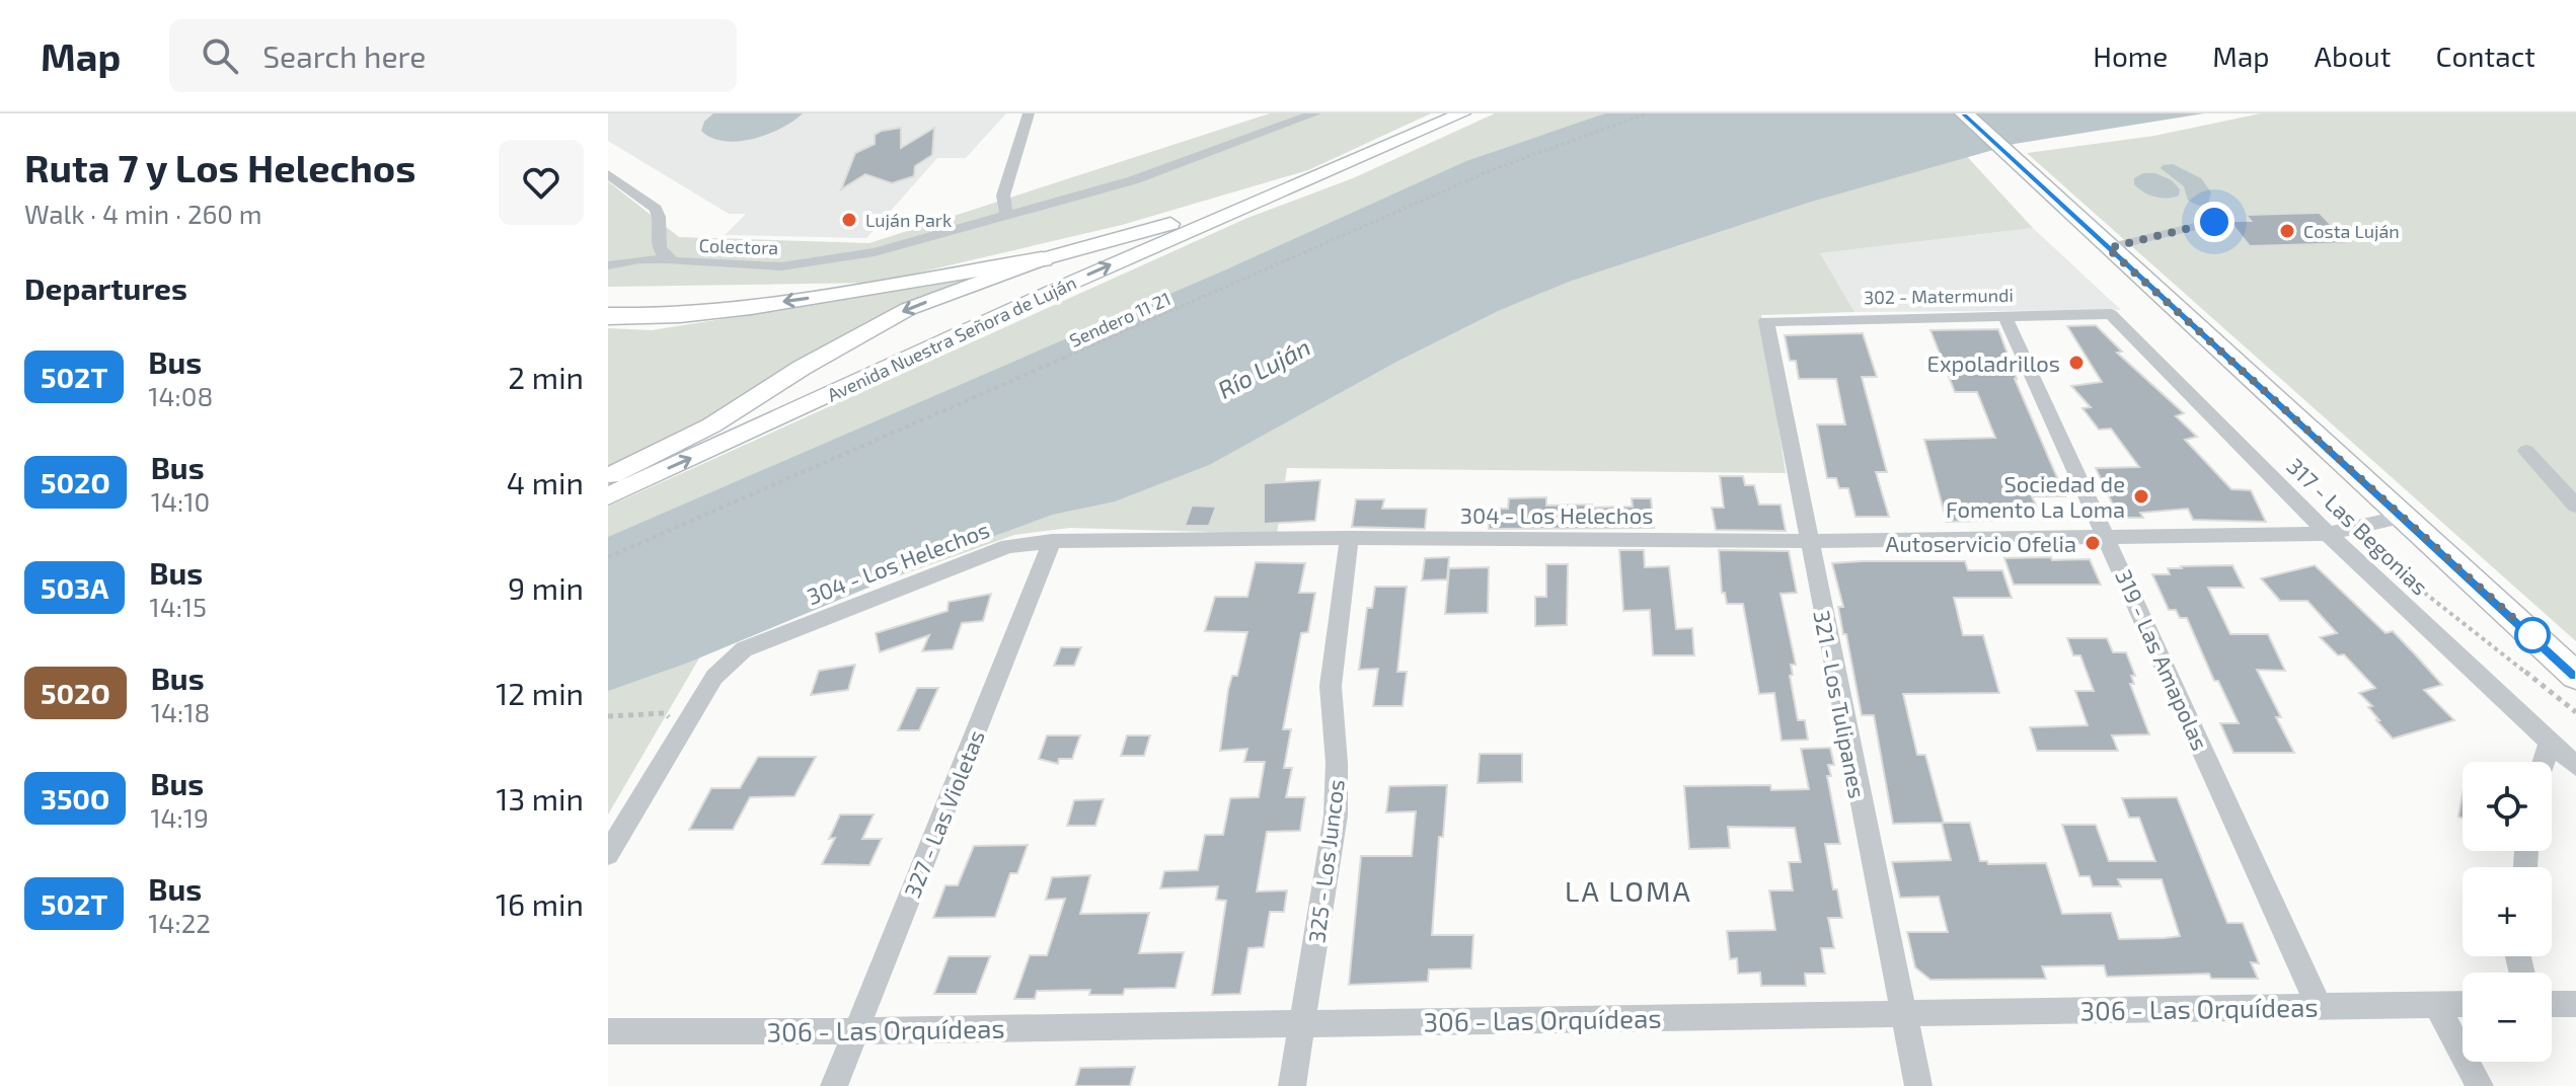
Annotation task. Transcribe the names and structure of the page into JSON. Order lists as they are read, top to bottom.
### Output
{
  "streets": {
    "main road": ["Avenida Nuestra Señora de Luján"],
    "street": [
      "Colectora",
      "302 - Matermundi",
      "304 - Los Helechos",
      "317 - Las Begonias",
      "319 - Las Amapolas",
      "321 - Los Tulipanes",
      "327 - Las Violetas",
      "325 - Los Juncos",
      "306 - Las Orquídeas"
    ],
    "path": ["Sendero 11 21"]
  },
  "crossings": [
    ["302 - Matermundi", "317 - Las Begonias"],
    ["302 - Matermundi", "319 - Las Amapolas"],
    ["302 - Matermundi", "321 - Los Tulipanes"],
    ["304 - Los Helechos", "317 - Las Begonias"],
    ["304 - Los Helechos", "319 - Las Amapolas"],
    ["304 - Los Helechos", "321 - Los Tulipanes"],
    ["304 - Los Helechos", "327 - Las Violetas"],
    ["304 - Los Helechos", "325 - Los Juncos"],
    ["319 - Las Amapolas", "306 - Las Orquídeas"],
    ["321 - Los Tulipanes", "306 - Las Orquídeas"],
    ["327 - Las Violetas", "306 - Las Orquídeas"],
    ["325 - Los Juncos", "306 - Las Orquídeas"]
  ],
  "districts": ["LA LOMA"],
  "water": ["Río Luján"],
  "places": [
    "Luján Park",
    "Costa Luján",
    "Expoladrillos",
    "Sociedad de Fomento La Loma",
    "Autoservicio Ofelia"
  ],
  "lines": ["bus line 502T"],
  "page": {
    "header": "Map",
    "search": "Search here",
    "nav": [
      "Home",
      "Map",
      "About",
      "Contact"
    ],
    "heading": [
      ["Ruta 7 y Los Helechos", "Walk · 4 min · 260 m"],
      "Departures"
    ],
    "list": [
      {
        "mark": "502T",
        "name": "Bus",
        "note": "14:08",
        "value": "2 min"
      },
      {
        "mark": "502O",
        "name": "Bus",
        "note": "14:10",
        "value": "4 min"
      },
      {
        "mark": "503A",
        "name": "Bus",
        "note": "14:15",
        "value": "9 min"
      },
      {
        "mark": "502O",
        "name": "Bus",
        "note": "14:18",
        "value": "12 min"
      },
      {
        "mark": "350O",
        "name": "Bus",
        "note": "14:19",
        "value": "13 min"
      },
      {
        "mark": "502T",
        "name": "Bus",
        "note": "14:22",
        "value": "16 min"
      }
    ],
    "map_buttons": ["+", "−"]
  }
}
